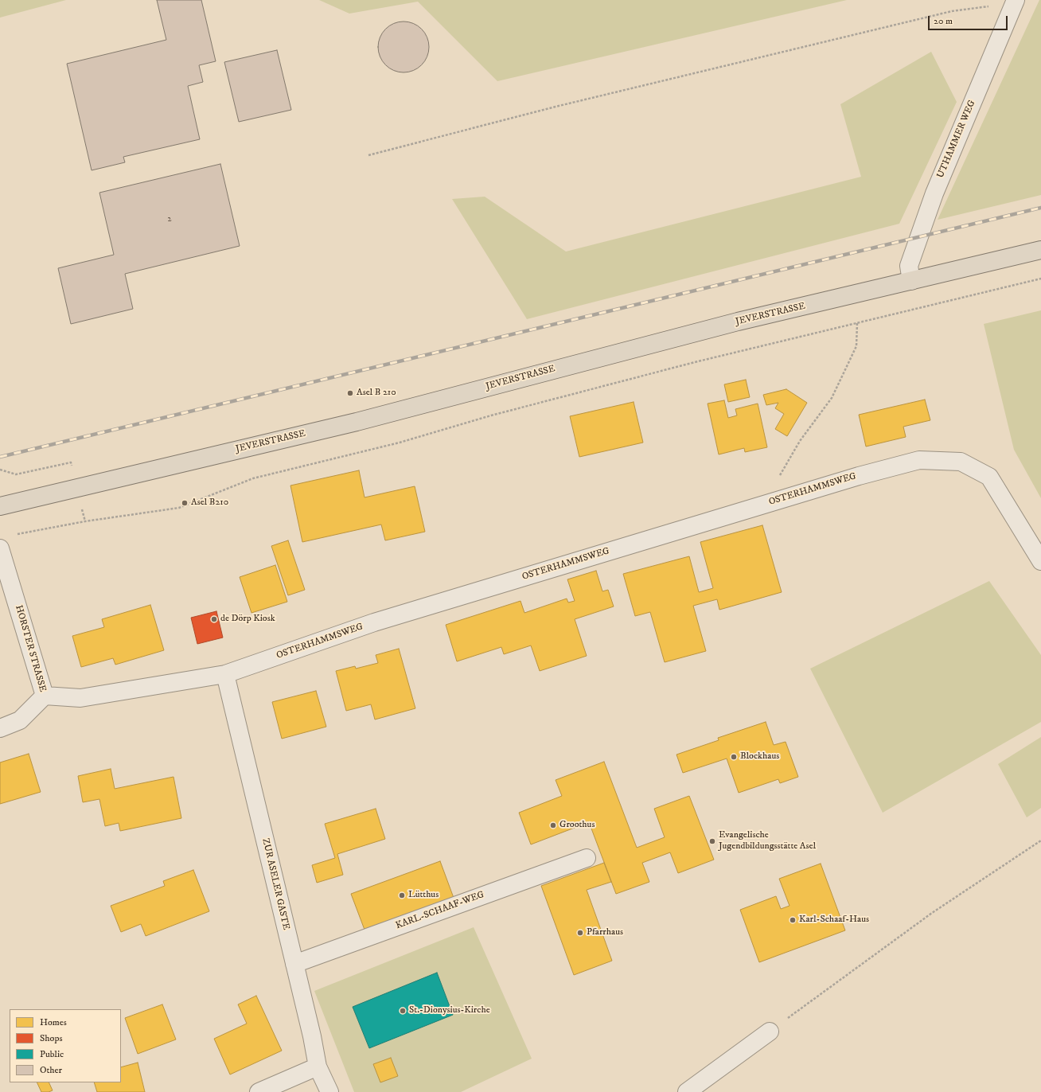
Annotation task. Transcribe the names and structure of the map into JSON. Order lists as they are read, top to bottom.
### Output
{
  "streets": {
    "main road": ["JEVERSTRASSE"],
    "street": [
      "UTHAMMER WEG",
      "OSTERHAMMSWEG",
      "HORSTER STRASSE",
      "ZUR ASELER GASTE",
      "KARL-SCHAAF-WEG"
    ]
  },
  "crossings": [
    ["UTHAMMER WEG", "JEVERSTRASSE"],
    ["OSTERHAMMSWEG", "HORSTER STRASSE"],
    ["OSTERHAMMSWEG", "ZUR ASELER GASTE"],
    ["ZUR ASELER GASTE", "KARL-SCHAAF-WEG"]
  ],
  "places": [
    "Asel B 210",
    "Asel B210",
    "de Dörp Kiosk",
    "Blockhaus",
    "Groothus",
    "Evangelische Jugendbildungsstätte Asel",
    "Lütthus",
    "Karl-Schaaf-Haus",
    "Pfarrhaus",
    "St.-Dionysius-Kirche"
  ],
  "house_numbers": ["2"],
  "legend": [
    "Homes",
    "Shops",
    "Public",
    "Other"
  ],
  "scale_bar": "20 m"
}
